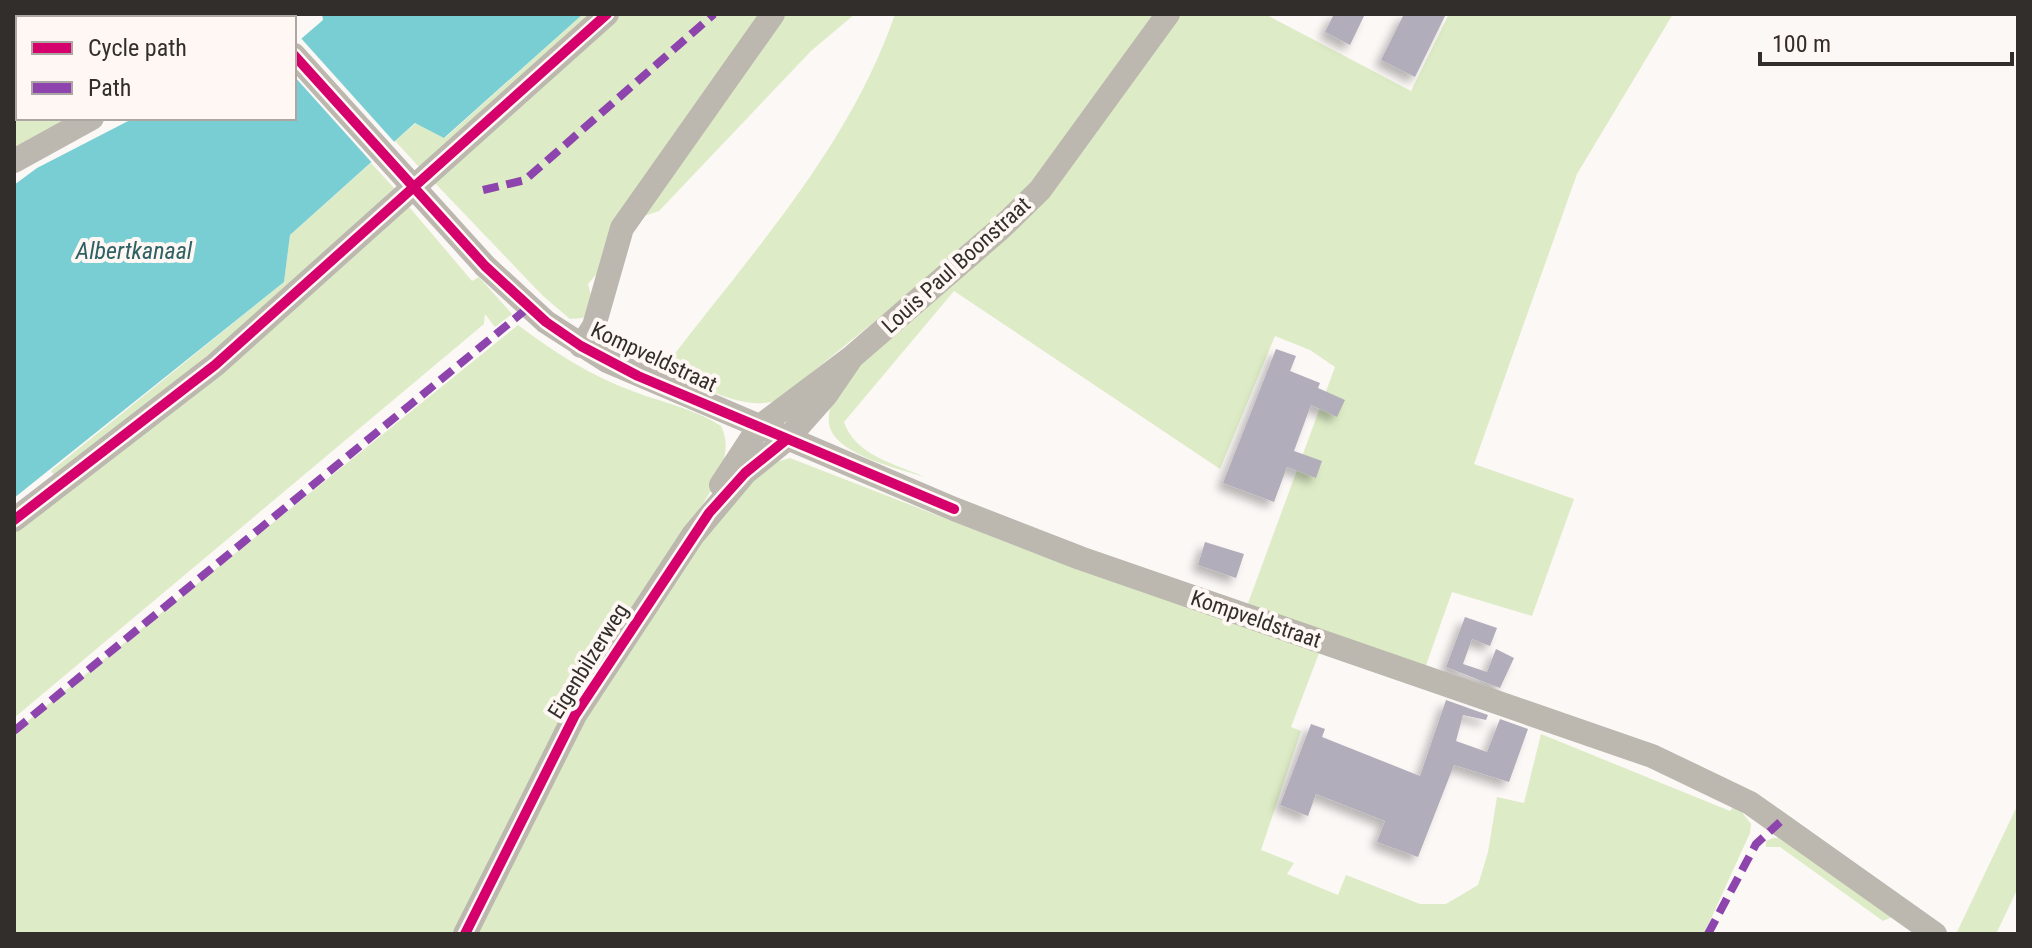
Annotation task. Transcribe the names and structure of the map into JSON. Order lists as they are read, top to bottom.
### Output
{
  "streets": {
    "street": ["Louis Paul Boonstraat", "Kompveldstraat", "Eigenbilzerweg"]
  },
  "crossings": [
    ["Louis Paul Boonstraat", "Kompveldstraat"],
    ["Louis Paul Boonstraat", "Eigenbilzerweg"],
    ["Kompveldstraat", "Eigenbilzerweg"]
  ],
  "water": ["Albertkanaal"],
  "legend": ["Cycle path", "Path"],
  "scale_bar": "100 m"
}
